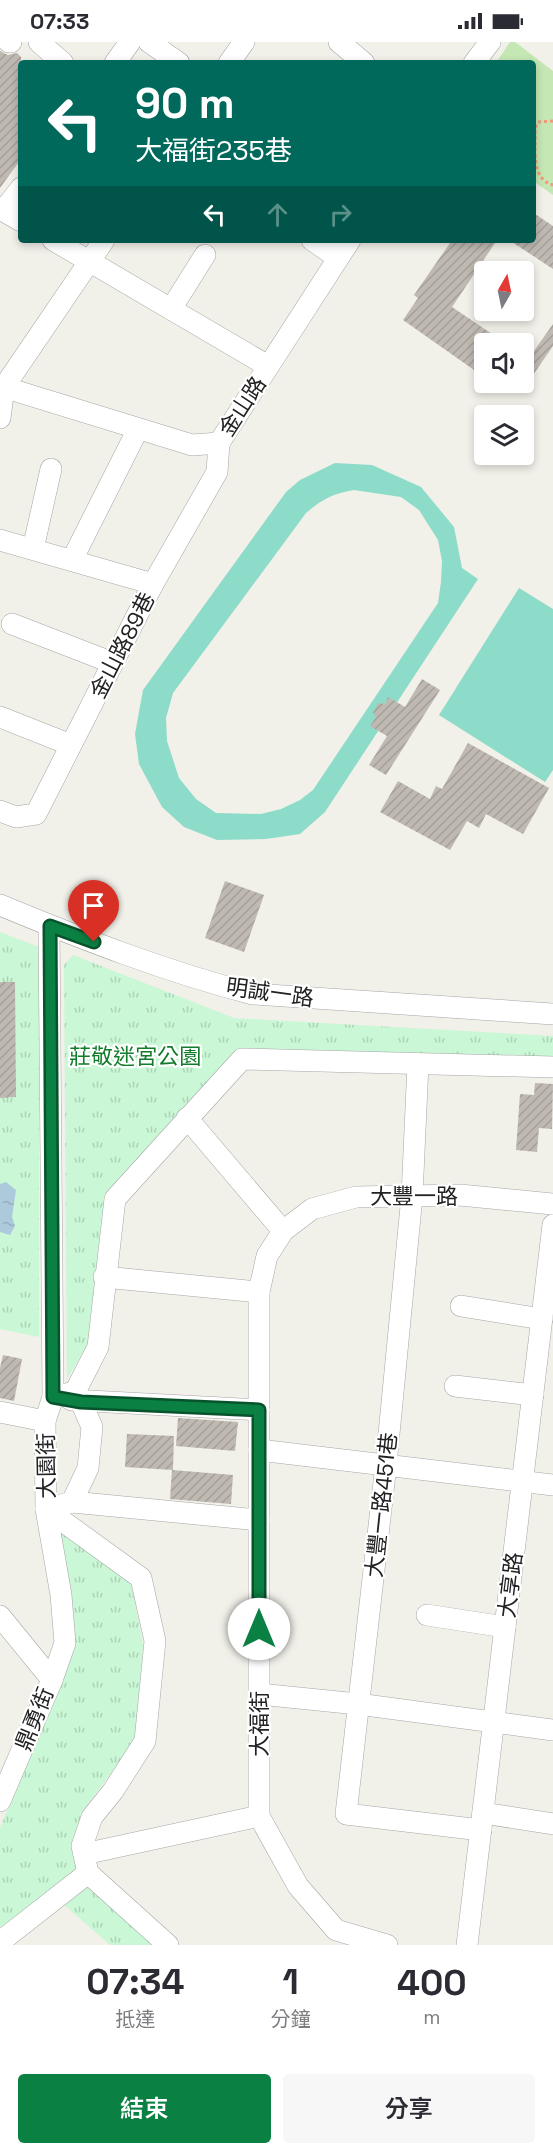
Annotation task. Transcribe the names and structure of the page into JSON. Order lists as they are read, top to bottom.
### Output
{
  "streets": {
    "street": [
      "金山路",
      "金山路89巷",
      "明誠一路",
      "大豐一路",
      "大園街",
      "大豐一路451巷",
      "大享路",
      "鼎勇街",
      "大福街"
    ]
  },
  "crossings": [
    ["金山路", "金山路89巷"],
    ["明誠一路", "大園街"],
    ["大豐一路", "大豐一路451巷"],
    ["大豐一路", "大福街"],
    ["大園街", "鼎勇街"],
    ["大豐一路451巷", "大享路"]
  ],
  "parks": ["莊敬迷宮公園"],
  "north": "top",
  "page": {
    "status": "07:33",
    "turn": ["90 m", "大福街235巷"],
    "eta": [
      "07:34",
      "抵達",
      "1",
      "分鐘",
      "400",
      "m"
    ],
    "buttons": ["結束", "分享"]
  }
}
